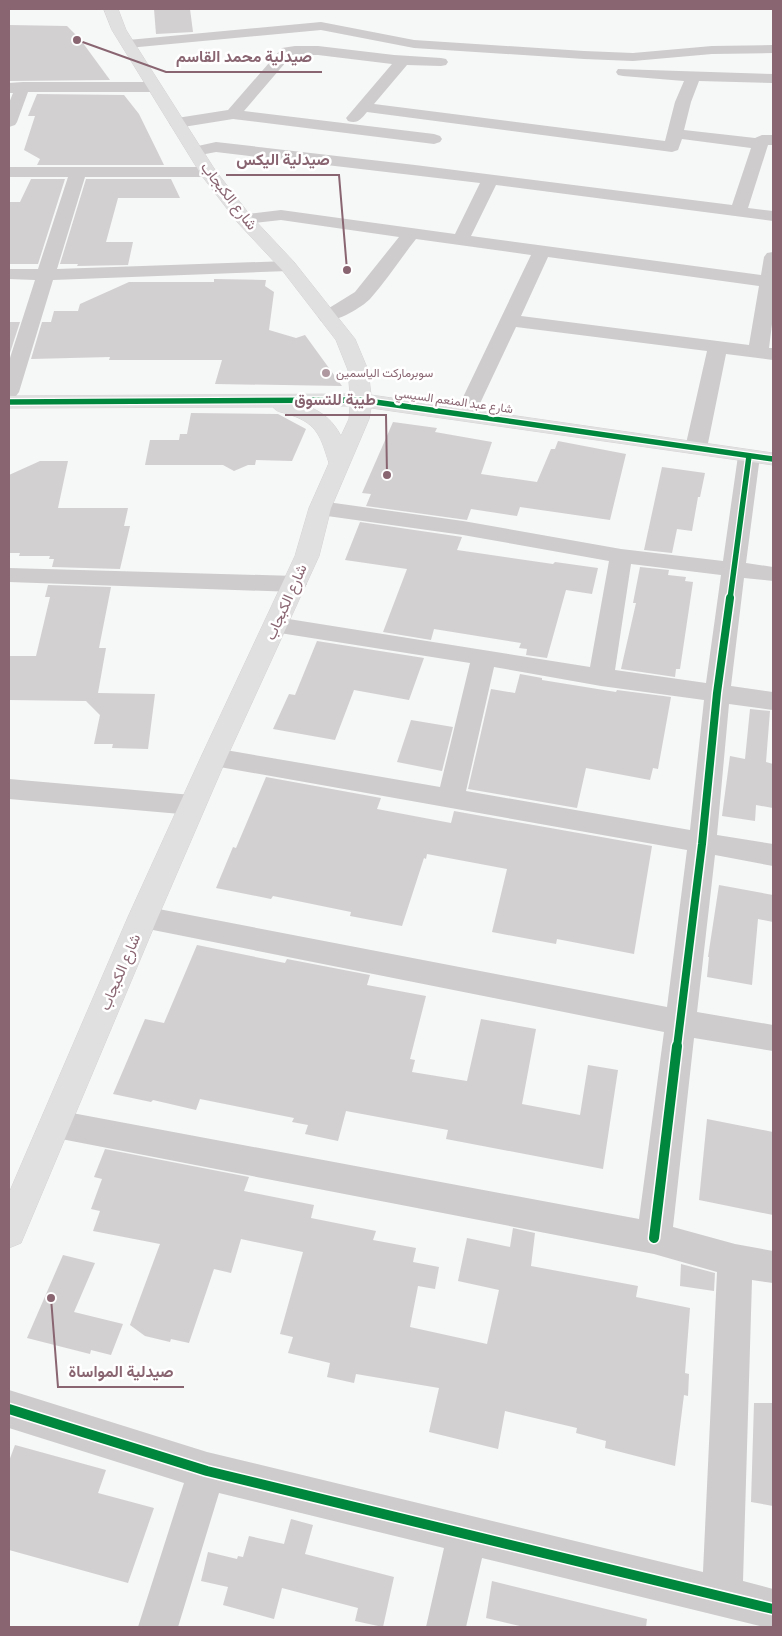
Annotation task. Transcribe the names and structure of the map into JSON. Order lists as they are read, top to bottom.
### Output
{
  "streets": {
    "main road": ["شارع الكبجاب", "شارع عبد المنعم السيسي"]
  },
  "crossings": [
    ["شارع الكبجاب", "شارع عبد المنعم السيسي"]
  ],
  "places": [
    "صيدلية محمد القاسم",
    "صيدلية اليكس",
    "سوبرماركت الياسمين",
    "طيبة للتسوق",
    "صيدلية المواساة"
  ]
}
